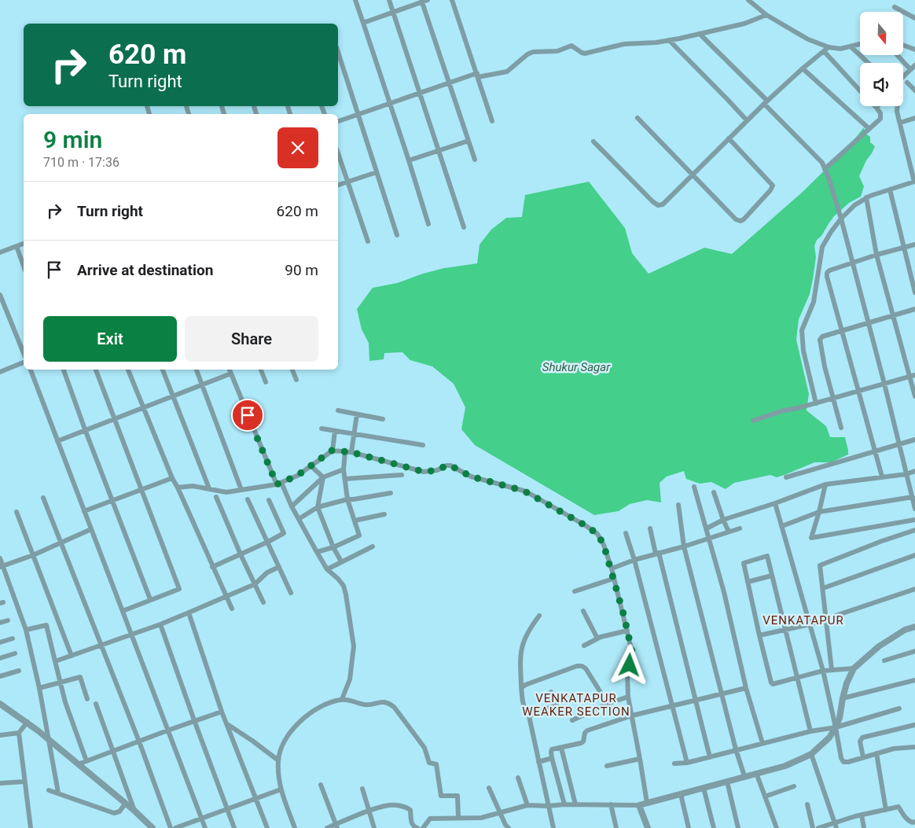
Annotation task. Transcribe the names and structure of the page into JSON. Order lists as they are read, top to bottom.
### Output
{
  "districts": ["VENKATAPUR", "VENKATAPUR WEAKER SECTION"],
  "water": ["Shukur Sagar"],
  "north": "bottom",
  "page": {
    "turn": ["620 m", "Turn right"],
    "heading": ["9 min", "710 m · 17:36"],
    "list": [
      {
        "name": "Turn right",
        "value": "620 m"
      },
      {
        "name": "Arrive at destination",
        "value": "90 m"
      }
    ],
    "buttons": ["Exit", "Share"]
  }
}
